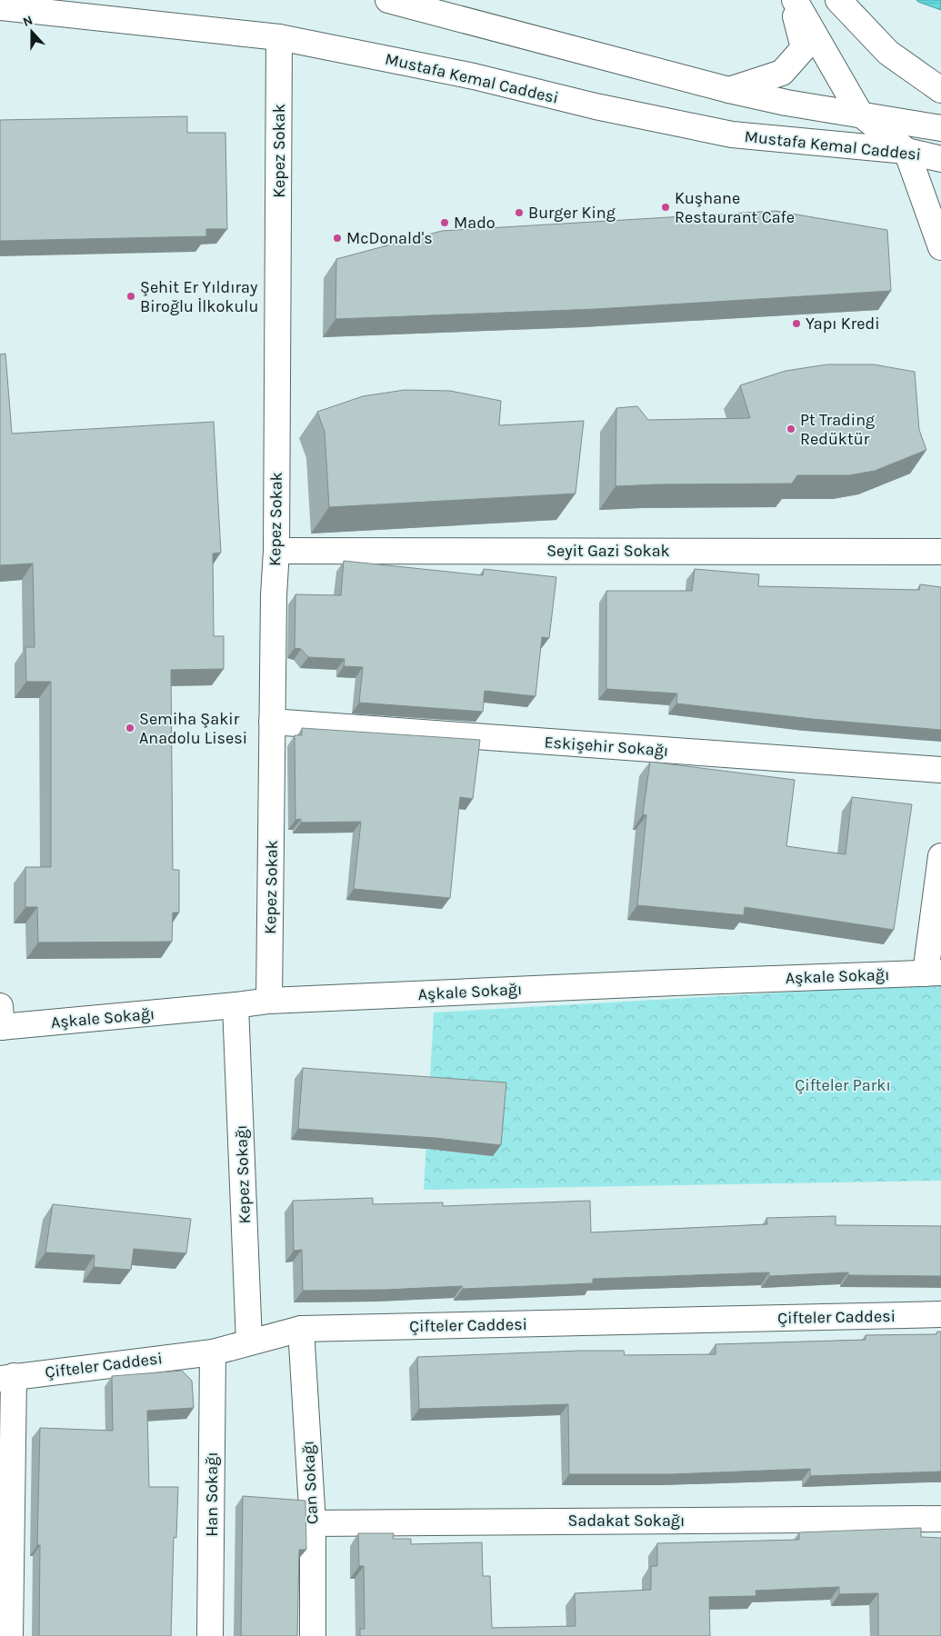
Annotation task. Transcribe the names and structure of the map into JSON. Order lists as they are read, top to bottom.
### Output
{
  "streets": {
    "street": [
      "Mustafa Kemal Caddesi",
      "Kepez Sokak",
      "Seyit Gazi Sokak",
      "Eskişehir Sokağı",
      "Aşkale Sokağı",
      "Kepez Sokağı",
      "Çifteler Caddesi",
      "Can Sokağı",
      "Han Sokağı",
      "Sadakat Sokağı"
    ]
  },
  "crossings": [
    ["Mustafa Kemal Caddesi", "Kepez Sokak"],
    ["Kepez Sokak", "Seyit Gazi Sokak"],
    ["Kepez Sokak", "Eskişehir Sokağı"],
    ["Kepez Sokak", "Aşkale Sokağı"],
    ["Aşkale Sokağı", "Kepez Sokağı"],
    ["Kepez Sokağı", "Çifteler Caddesi"],
    ["Çifteler Caddesi", "Can Sokağı"],
    ["Çifteler Caddesi", "Han Sokağı"],
    ["Can Sokağı", "Sadakat Sokağı"]
  ],
  "parks": ["Çifteler Parkı"],
  "places": [
    "Kuşhane Restaurant Cafe",
    "Burger King",
    "Mado",
    "McDonald's",
    "Şehit Er Yıldıray Biroğlu İlkokulu",
    "Yapı Kredi",
    "Pt Trading Redüktür",
    "Semiha Şakir Anadolu Lisesi"
  ],
  "north": "top"
}
